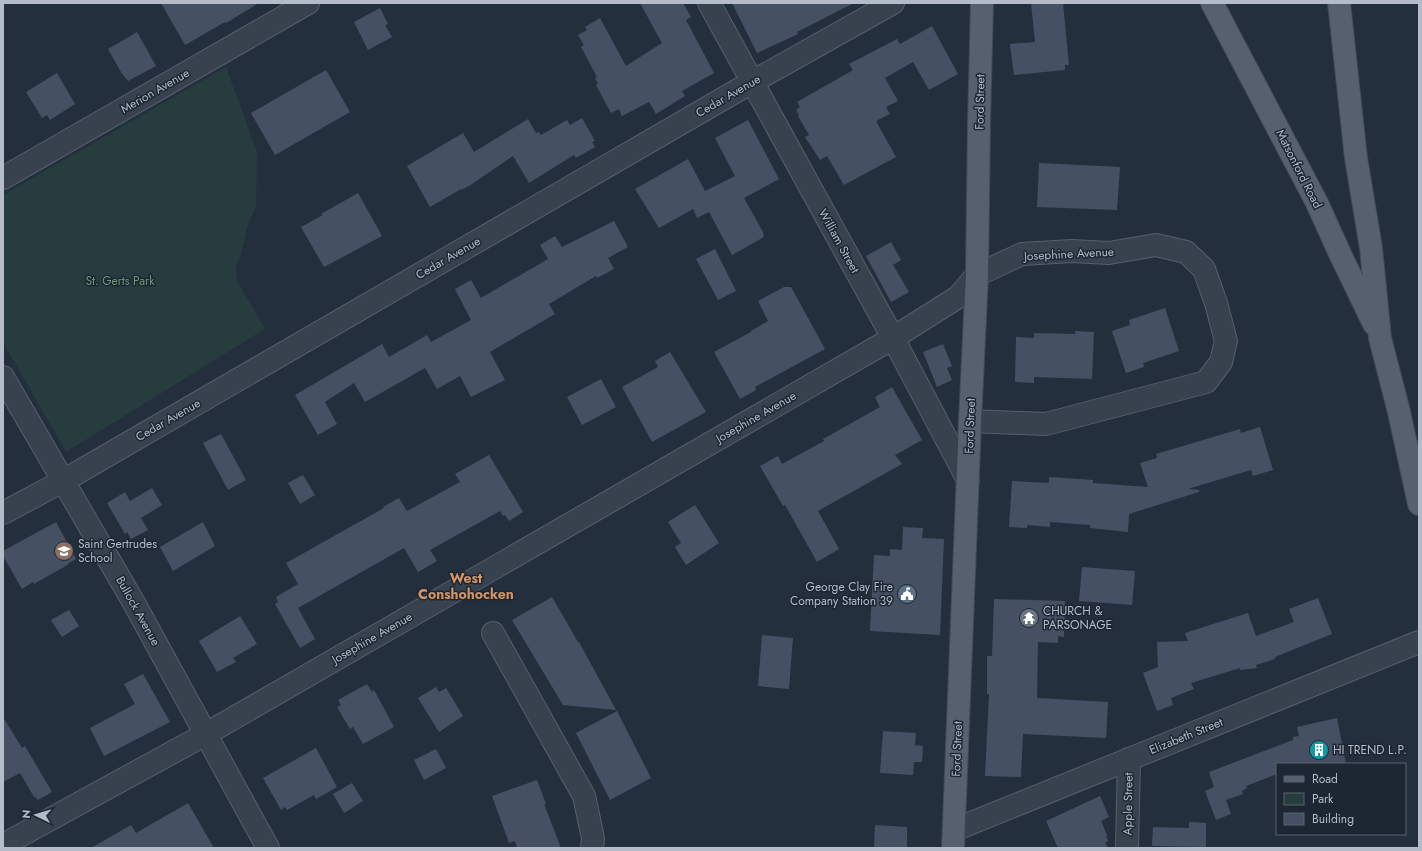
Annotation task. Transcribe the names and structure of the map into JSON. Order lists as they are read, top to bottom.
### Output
{
  "streets": {
    "main road": ["Ford Street", "Matsonford Road"],
    "street": [
      "Merion Avenue",
      "Cedar Avenue",
      "William Street",
      "Josephine Avenue",
      "Bullock Avenue",
      "Elizabeth Street",
      "Apple Street"
    ]
  },
  "crossings": [
    ["Cedar Avenue", "William Street"],
    ["Cedar Avenue", "Bullock Avenue"],
    ["Ford Street", "William Street"],
    ["Ford Street", "Josephine Avenue"],
    ["Ford Street", "Elizabeth Street"],
    ["William Street", "Josephine Avenue"],
    ["Josephine Avenue", "Bullock Avenue"],
    ["Elizabeth Street", "Apple Street"]
  ],
  "districts": ["West Conshohocken"],
  "parks": ["St. Gerts Park"],
  "places": {
    "school or university": ["Saint Gertrudes School"],
    "public building": ["George Clay Fire Company Station 39"],
    "temple": ["CHURCH & PARSONAGE"],
    "building": ["HI TREND L.P."]
  },
  "legend": ["Road", "Park", "Building"],
  "north": "left"
}
